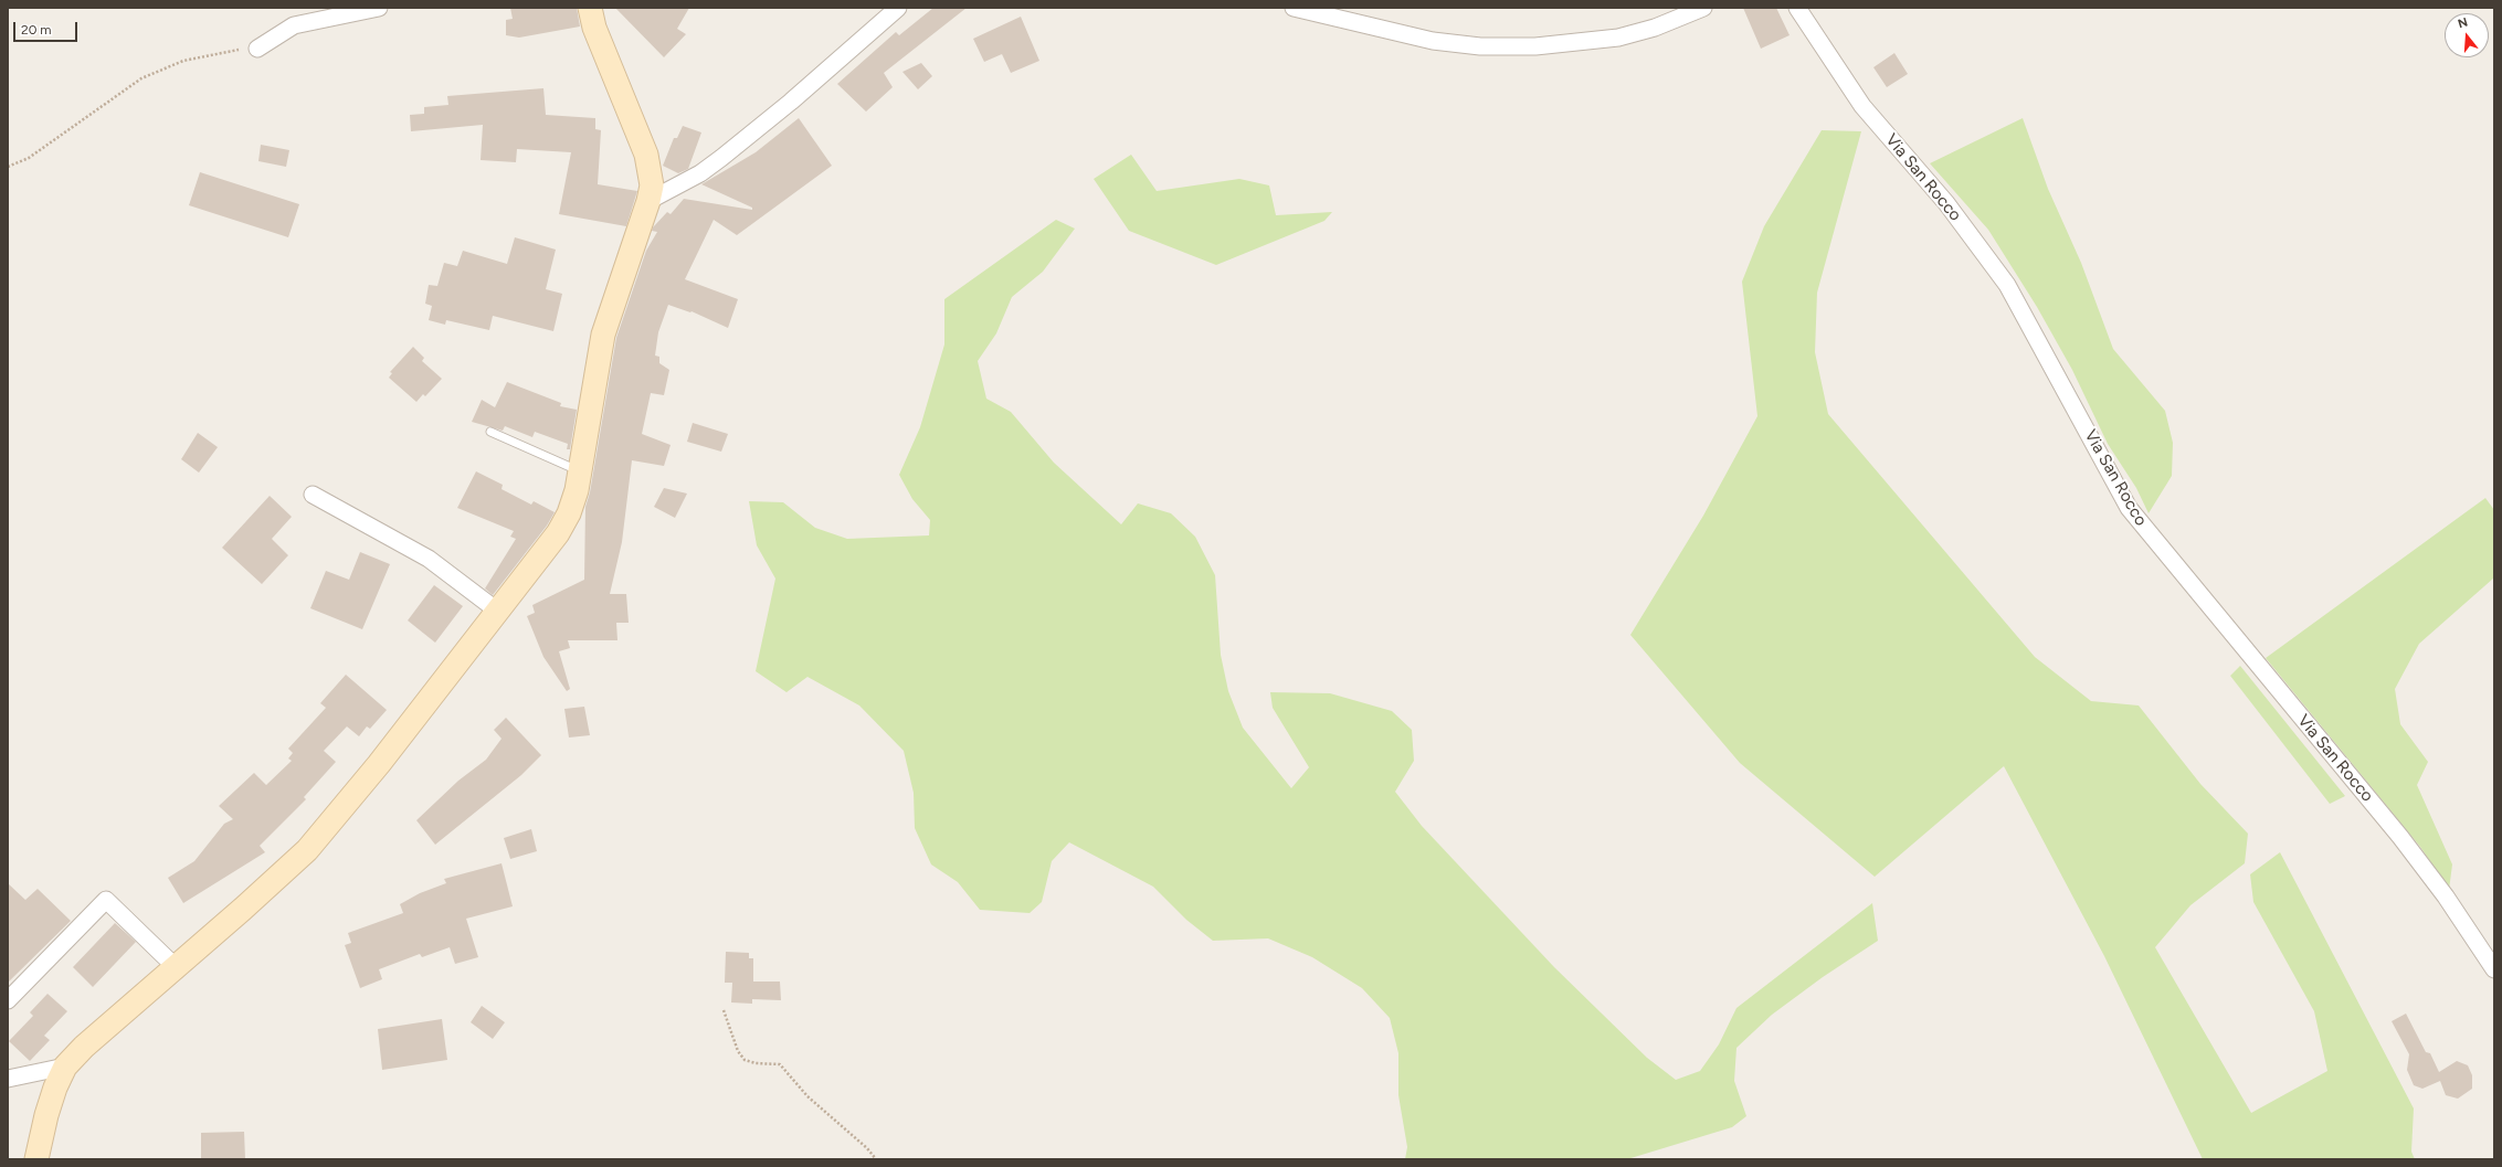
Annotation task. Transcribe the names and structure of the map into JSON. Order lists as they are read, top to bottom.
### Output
{
  "streets": {
    "street": ["Via San Rocco"]
  },
  "scale_bar": "20 m",
  "north": "top"
}
